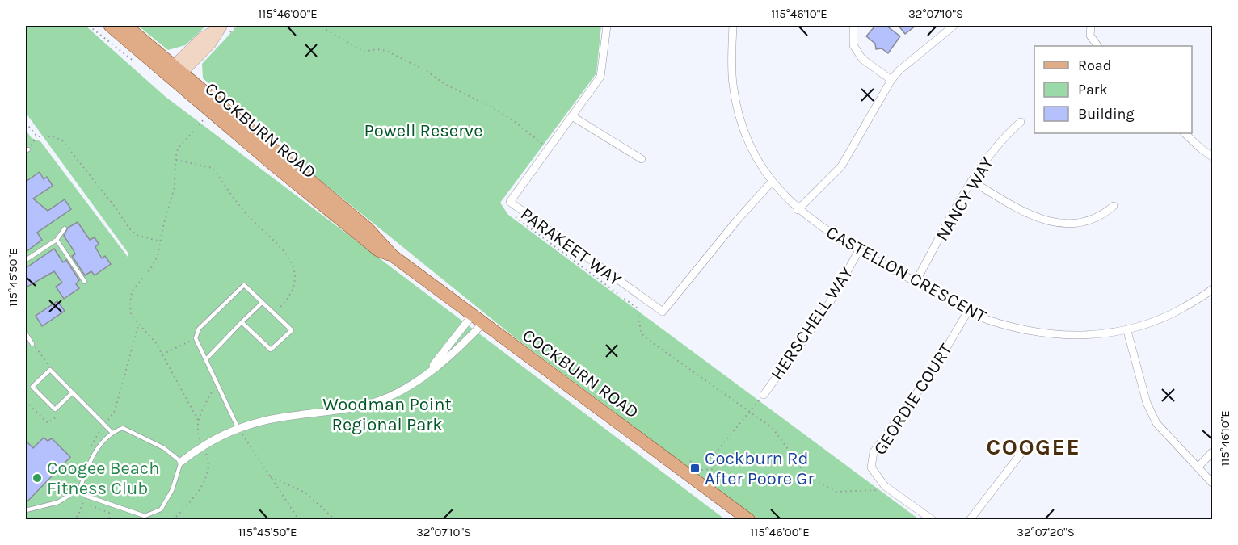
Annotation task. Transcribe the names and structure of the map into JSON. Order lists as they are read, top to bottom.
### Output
{
  "streets": {
    "main road": ["COCKBURN ROAD"],
    "street": [
      "NANCY WAY",
      "PARAKEET WAY",
      "CASTELLON CRESCENT",
      "HERSCHELL WAY",
      "GEORDIE COURT"
    ]
  },
  "crossings": [
    ["NANCY WAY", "CASTELLON CRESCENT"],
    ["PARAKEET WAY", "CASTELLON CRESCENT"],
    ["CASTELLON CRESCENT", "HERSCHELL WAY"],
    ["CASTELLON CRESCENT", "GEORDIE COURT"]
  ],
  "districts": ["COOGEE"],
  "parks": ["Powell Reserve", "Woodman Point Regional Park"],
  "places": {
    "transit": ["Cockburn Rd After Poore Gr"],
    "other": ["Coogee Beach Fitness Club"]
  },
  "legend": ["Road", "Park", "Building"],
  "coordinates": [
    "115°46'00\"E",
    "115°46'10\"E",
    "32°07'10\"S",
    "115°45'50\"E",
    "32°07'20\"S"
  ]
}
